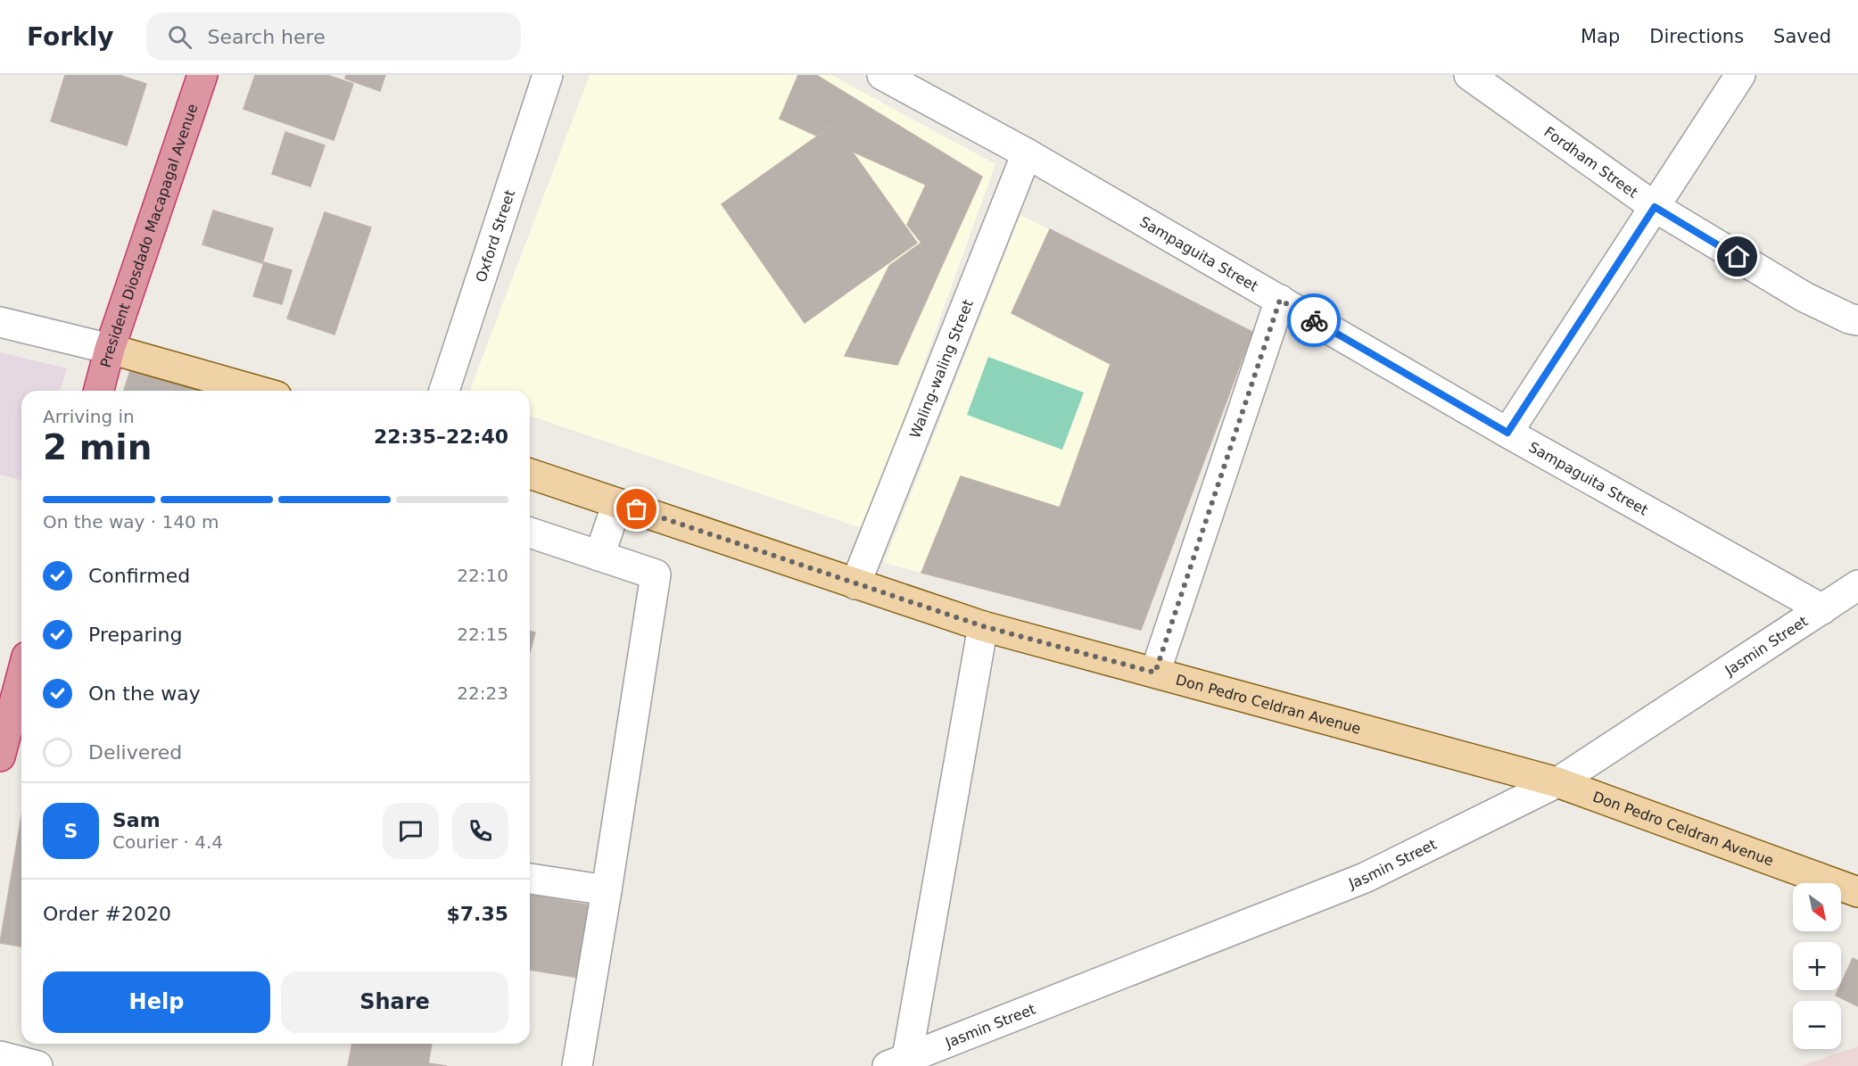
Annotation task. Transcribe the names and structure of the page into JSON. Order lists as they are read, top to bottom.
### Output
{
  "streets": {
    "highway": ["President Diosdado Macapagal Avenue"],
    "main road": ["Don Pedro Celdran Avenue"],
    "street": [
      "Fordham Street",
      "Oxford Street",
      "Sampaguita Street",
      "Waling-waling Street",
      "Jasmin Street"
    ]
  },
  "crossings": [
    ["Sampaguita Street", "Waling-waling Street"],
    ["Sampaguita Street", "Jasmin Street"],
    ["Waling-waling Street", "Don Pedro Celdran Avenue"],
    ["Jasmin Street", "Don Pedro Celdran Avenue"]
  ],
  "north": "bottom right",
  "page": {
    "header": "Forkly",
    "search": "Search here",
    "nav": ["Map", "Directions", "Saved"],
    "heading": ["2 min", "Arriving in", "22:35–22:40"],
    "panel": [
      "Sam",
      "Courier · 4.4",
      "Order #2020",
      "$7.35"
    ],
    "bar": "On the way · 140 m",
    "list": [
      ["Confirmed", "22:10"],
      ["Preparing", "22:15"],
      ["On the way", "22:23"],
      "Delivered"
    ],
    "round": "S",
    "map_buttons": ["+", "−"],
    "buttons": ["Help", "Share"]
  }
}
